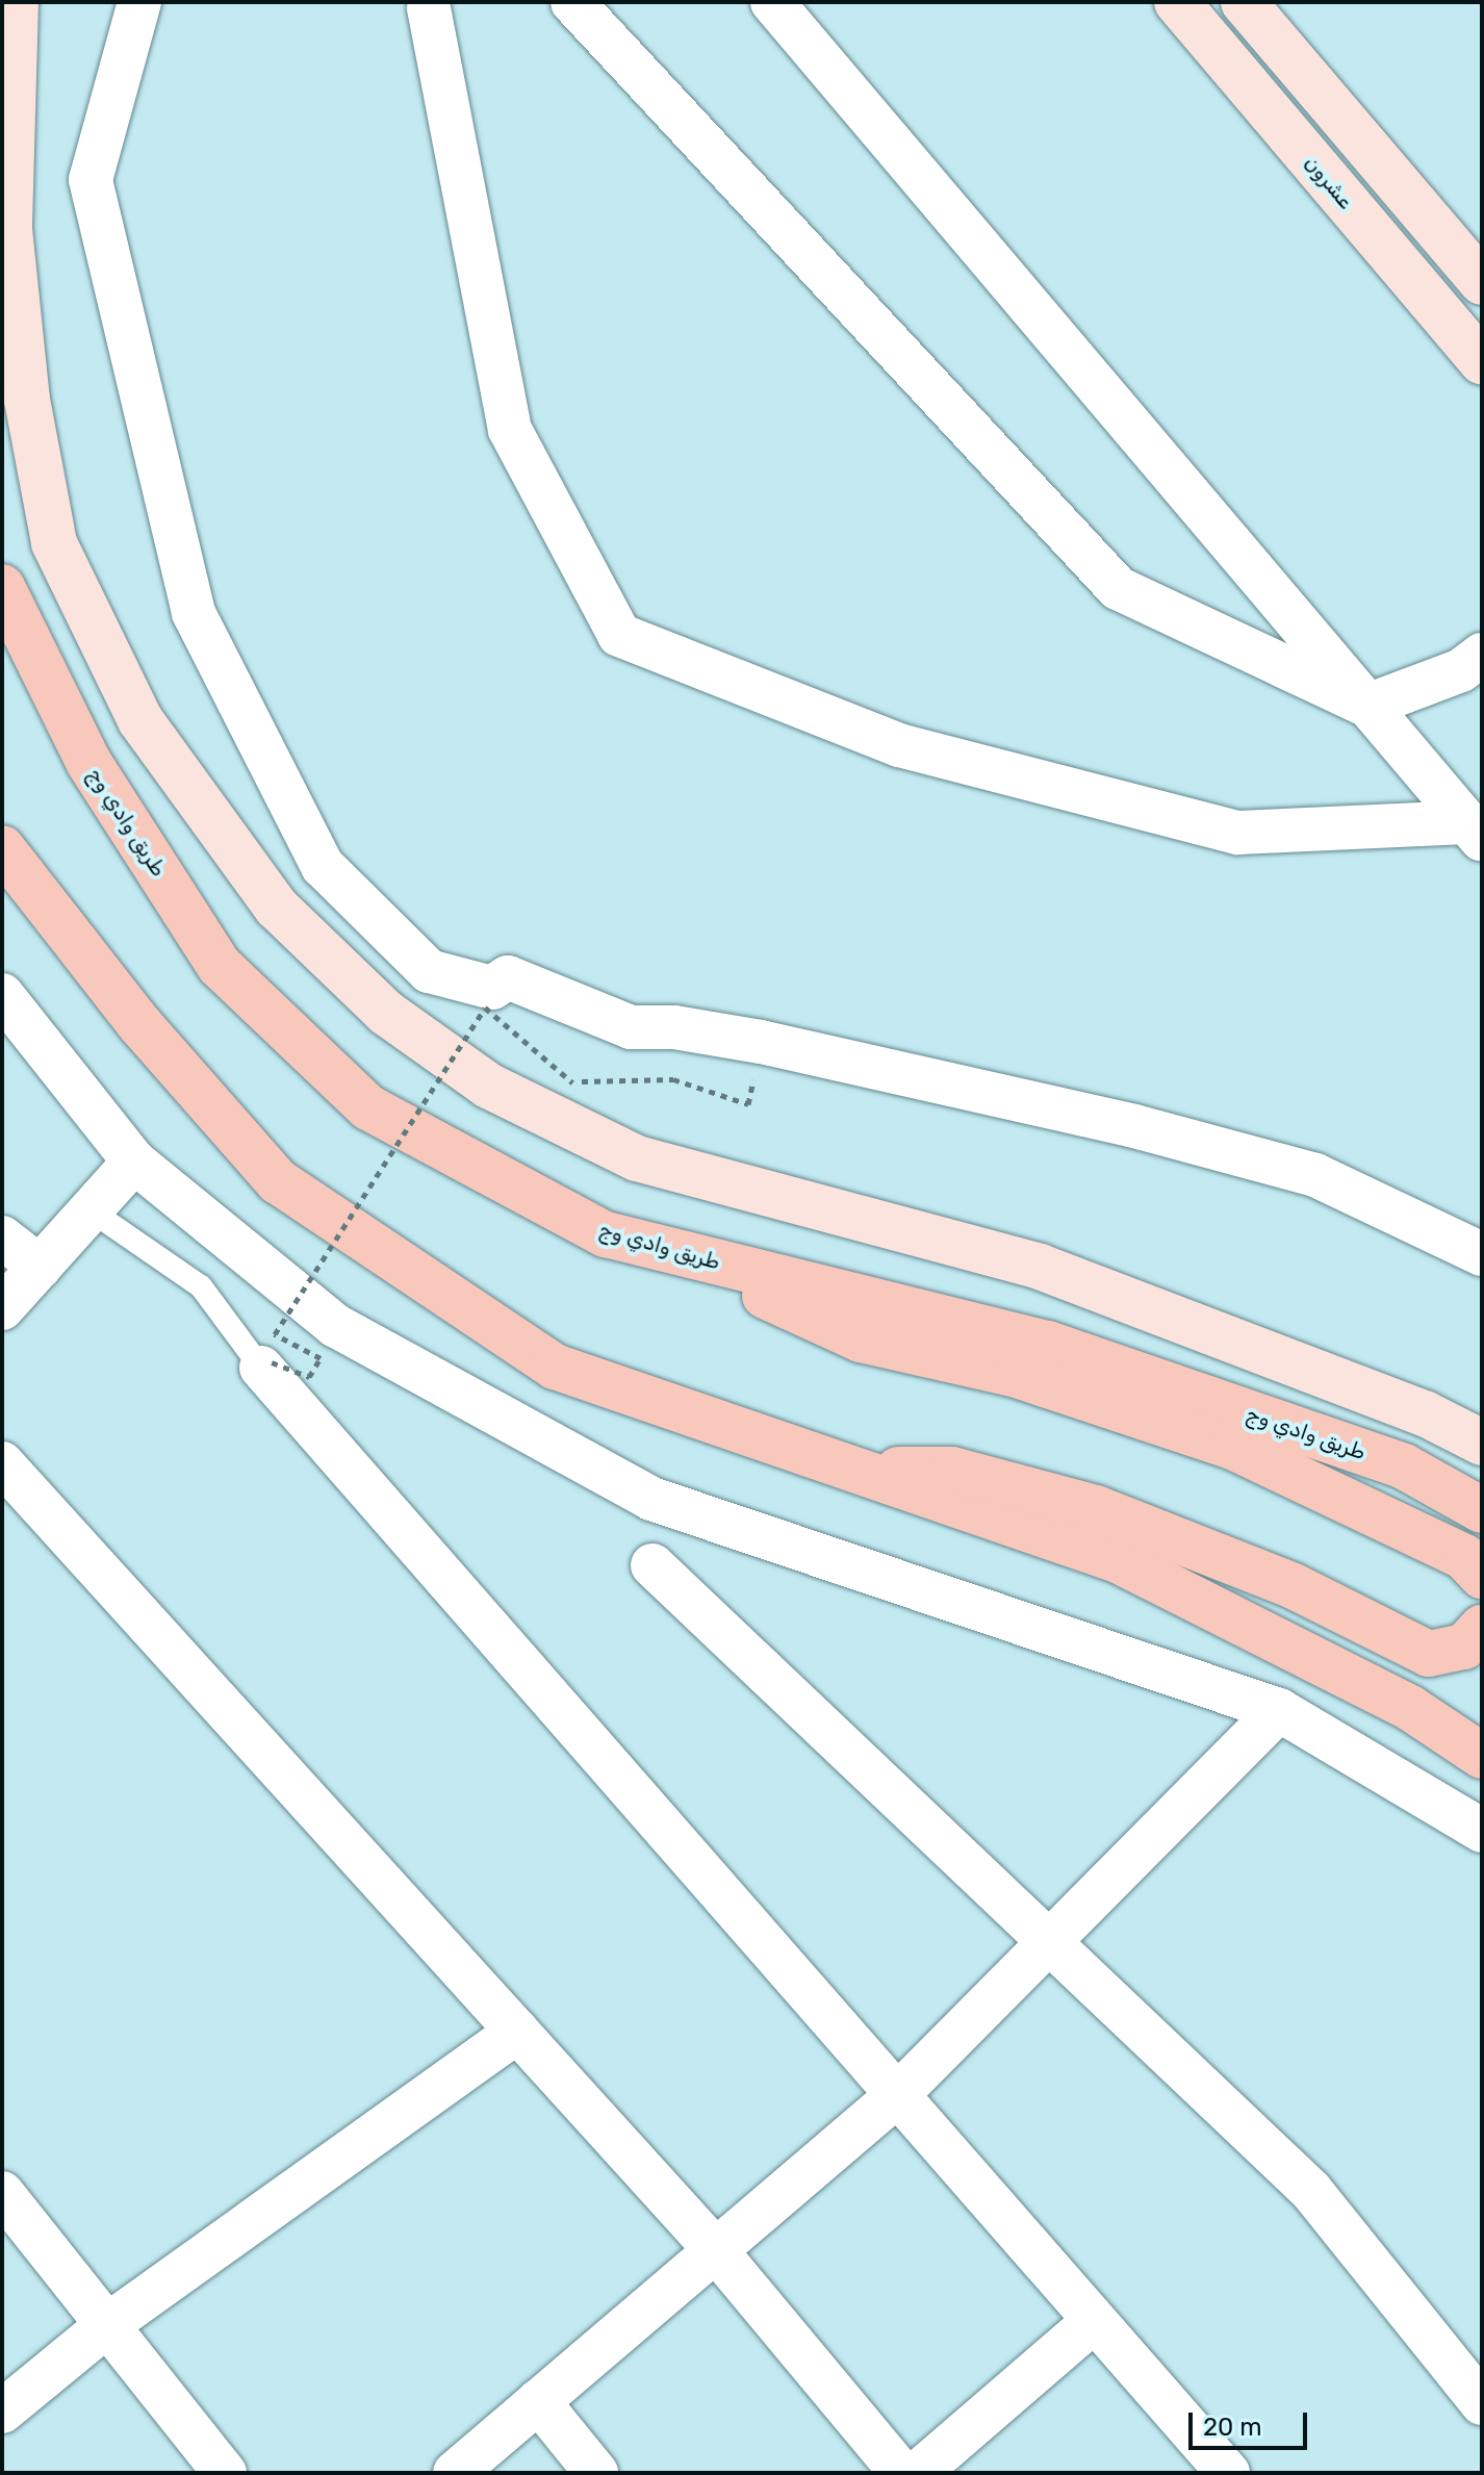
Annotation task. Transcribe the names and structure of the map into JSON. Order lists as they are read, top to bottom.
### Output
{
  "streets": {
    "main road": ["طريق وادي وج"],
    "street": ["عشرون"]
  },
  "scale_bar": "20 m"
}
